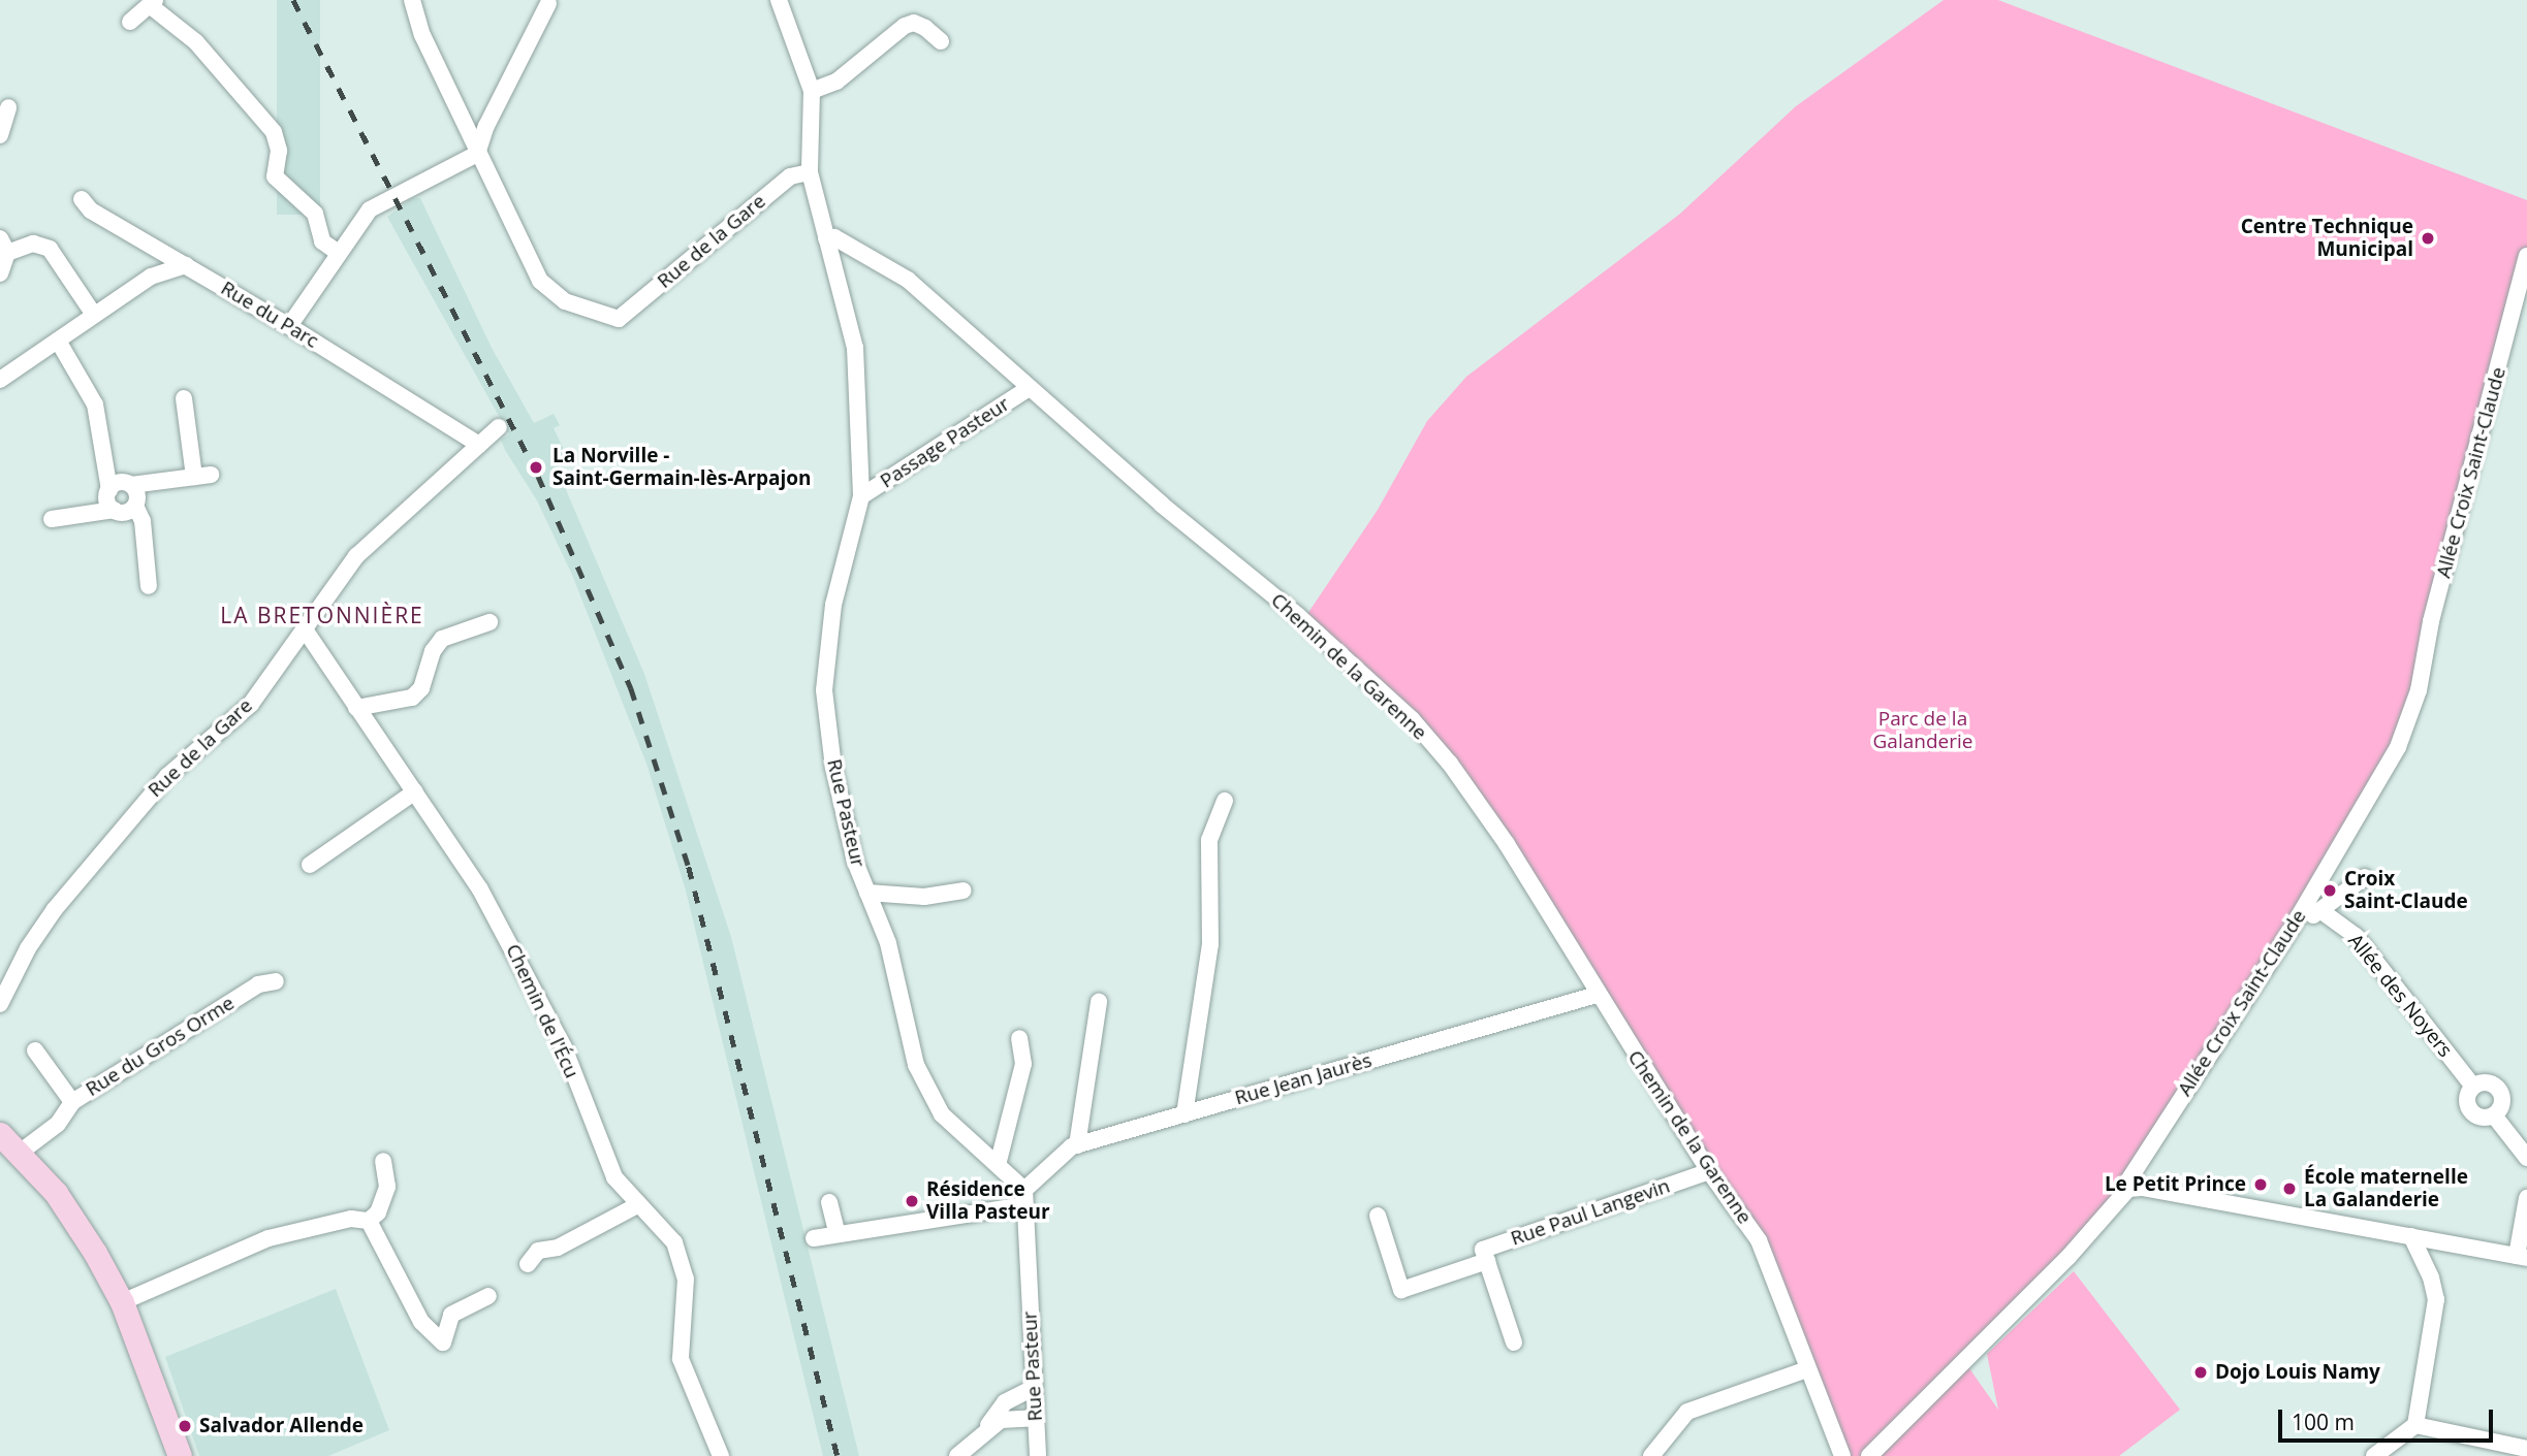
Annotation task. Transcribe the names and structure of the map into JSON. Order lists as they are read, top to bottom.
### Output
{
  "streets": {
    "street": [
      "Rue de la Gare",
      "Rue du Parc",
      "Passage Pasteur",
      "Allée Croix Saint-Claude",
      "Chemin de la Garenne",
      "Rue Pasteur",
      "Allée des Noyers",
      "Chemin de l'Écu",
      "Rue du Gros Orme",
      "Rue Jean Jaurès",
      "Rue Paul Langevin"
    ]
  },
  "crossings": [
    ["Rue de la Gare", "Rue du Parc"],
    ["Rue de la Gare", "Rue Pasteur"],
    ["Rue de la Gare", "Chemin de l'Écu"],
    ["Passage Pasteur", "Chemin de la Garenne"],
    ["Passage Pasteur", "Rue Pasteur"],
    ["Chemin de la Garenne", "Rue Pasteur"],
    ["Chemin de la Garenne", "Rue Jean Jaurès"],
    ["Chemin de la Garenne", "Rue Paul Langevin"],
    ["Rue Pasteur", "Rue Jean Jaurès"]
  ],
  "districts": ["LA BRETONNIÈRE"],
  "parks": ["Parc de la Galanderie"],
  "places": [
    "Centre Technique Municipal",
    "La Norville - Saint-Germain-lès-Arpajon",
    "Croix Saint-Claude",
    "Le Petit Prince",
    "École maternelle La Galanderie",
    "Résidence Villa Pasteur",
    "Dojo Louis Namy",
    "Salvador Allende"
  ],
  "scale_bar": "100 m"
}
